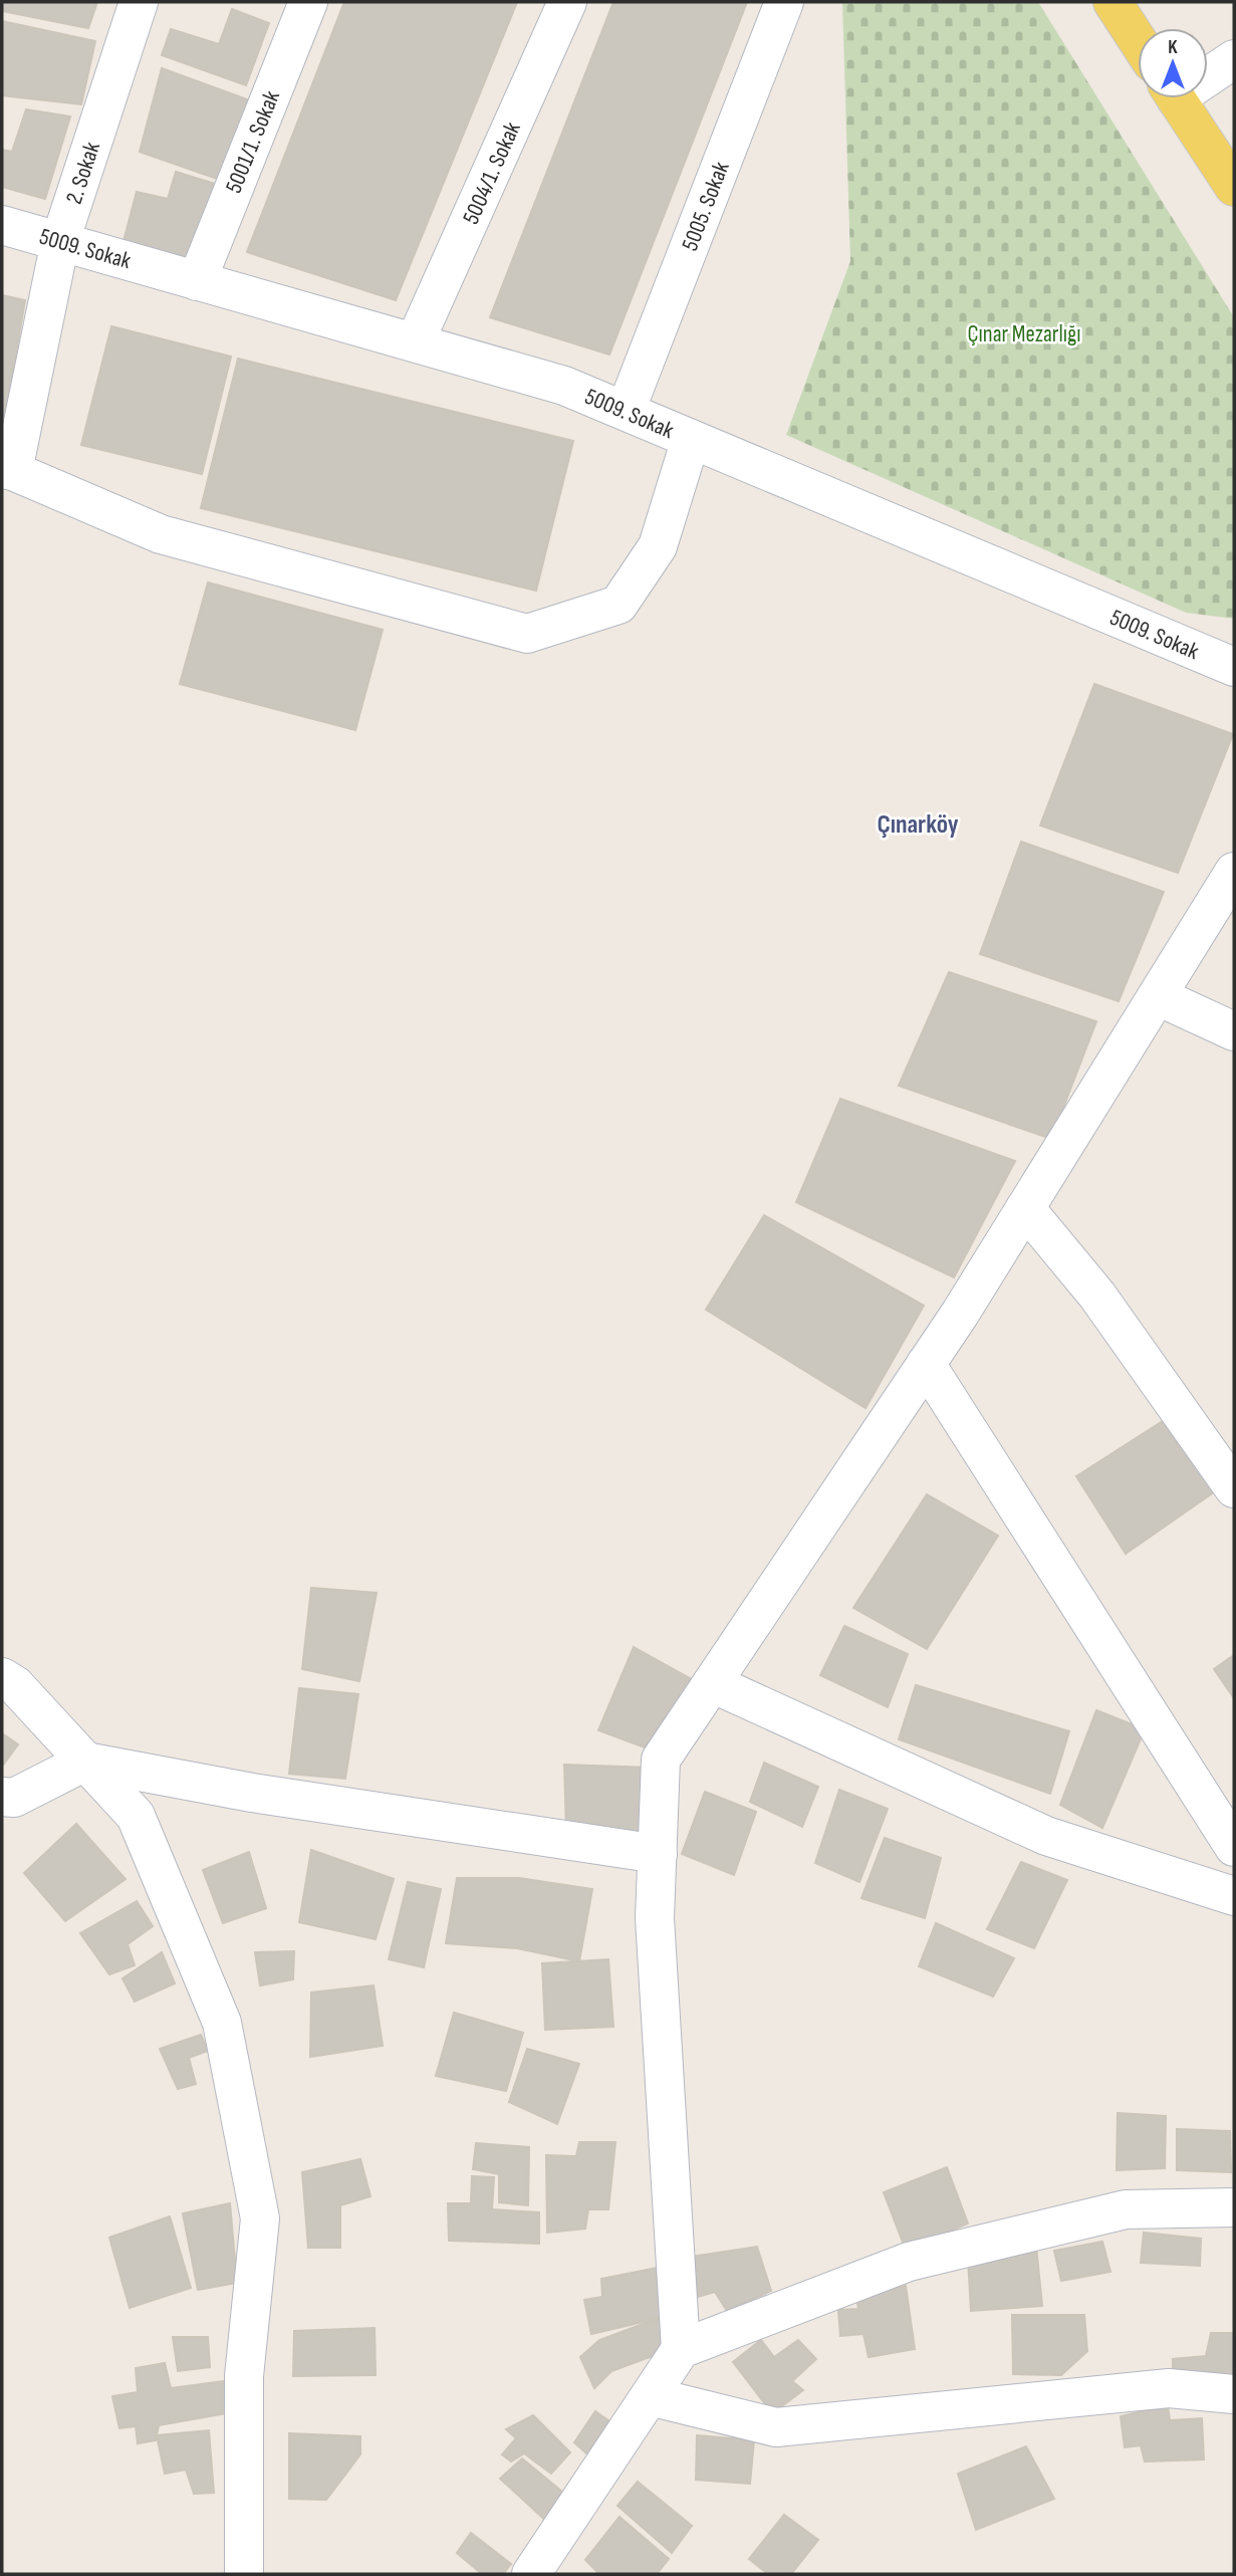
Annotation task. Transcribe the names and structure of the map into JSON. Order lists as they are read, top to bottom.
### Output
{
  "streets": {
    "street": [
      "5001/1. Sokak",
      "2. Sokak",
      "5004/1. Sokak",
      "5005. Sokak",
      "5009. Sokak"
    ]
  },
  "crossings": [
    ["5001/1. Sokak", "5009. Sokak"],
    ["2. Sokak", "5009. Sokak"],
    ["5004/1. Sokak", "5009. Sokak"],
    ["5005. Sokak", "5009. Sokak"]
  ],
  "districts": ["Çınarköy"],
  "parks": ["Çınar Mezarlığı"],
  "north": "top"
}
